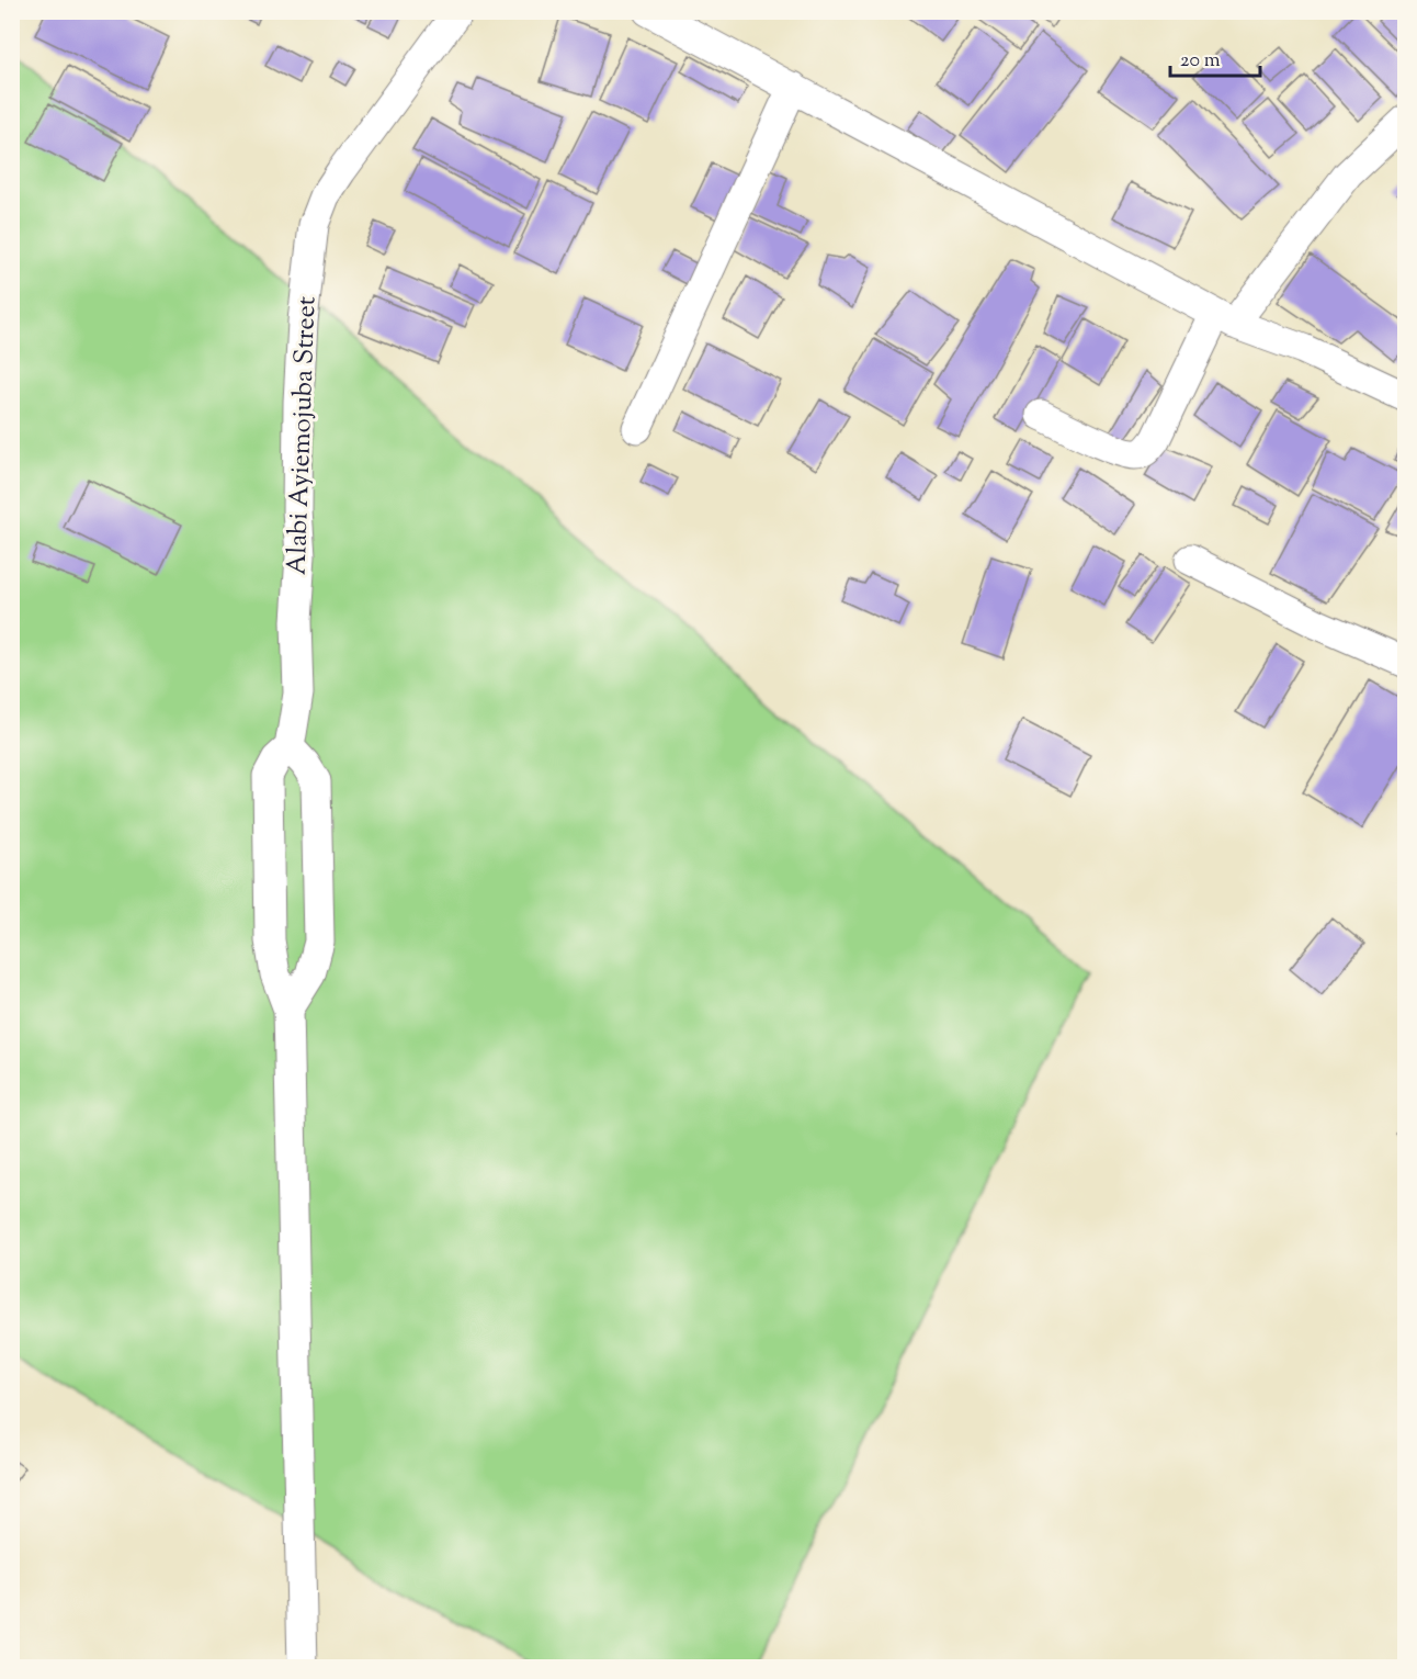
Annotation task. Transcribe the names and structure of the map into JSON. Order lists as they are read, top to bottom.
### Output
{
  "streets": {
    "street": ["Alabi Ayiemojuba Street"]
  },
  "scale_bar": "20 m"
}
